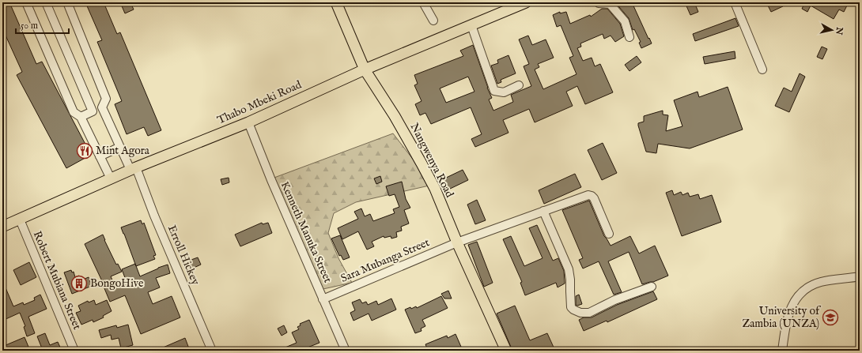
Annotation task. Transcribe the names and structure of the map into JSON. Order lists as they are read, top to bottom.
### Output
{
  "streets": {
    "main road": ["Thabo Mbeki Road", "Nangwenya Road"],
    "street": [
      "Kenneth Manuka Street",
      "Erroll Hickey",
      "Sara Mubanga Street",
      "Robert Mubiana Street"
    ]
  },
  "crossings": [
    ["Thabo Mbeki Road", "Nangwenya Road"],
    ["Thabo Mbeki Road", "Kenneth Manuka Street"],
    ["Thabo Mbeki Road", "Erroll Hickey"],
    ["Thabo Mbeki Road", "Robert Mubiana Street"],
    ["Nangwenya Road", "Sara Mubanga Street"],
    ["Kenneth Manuka Street", "Sara Mubanga Street"]
  ],
  "places": {
    "restaurant": ["Mint Agora"],
    "building": ["BongoHive"],
    "school or university": ["University of Zambia (UNZA)"]
  },
  "scale_bar": "50 m",
  "north": "right"
}
